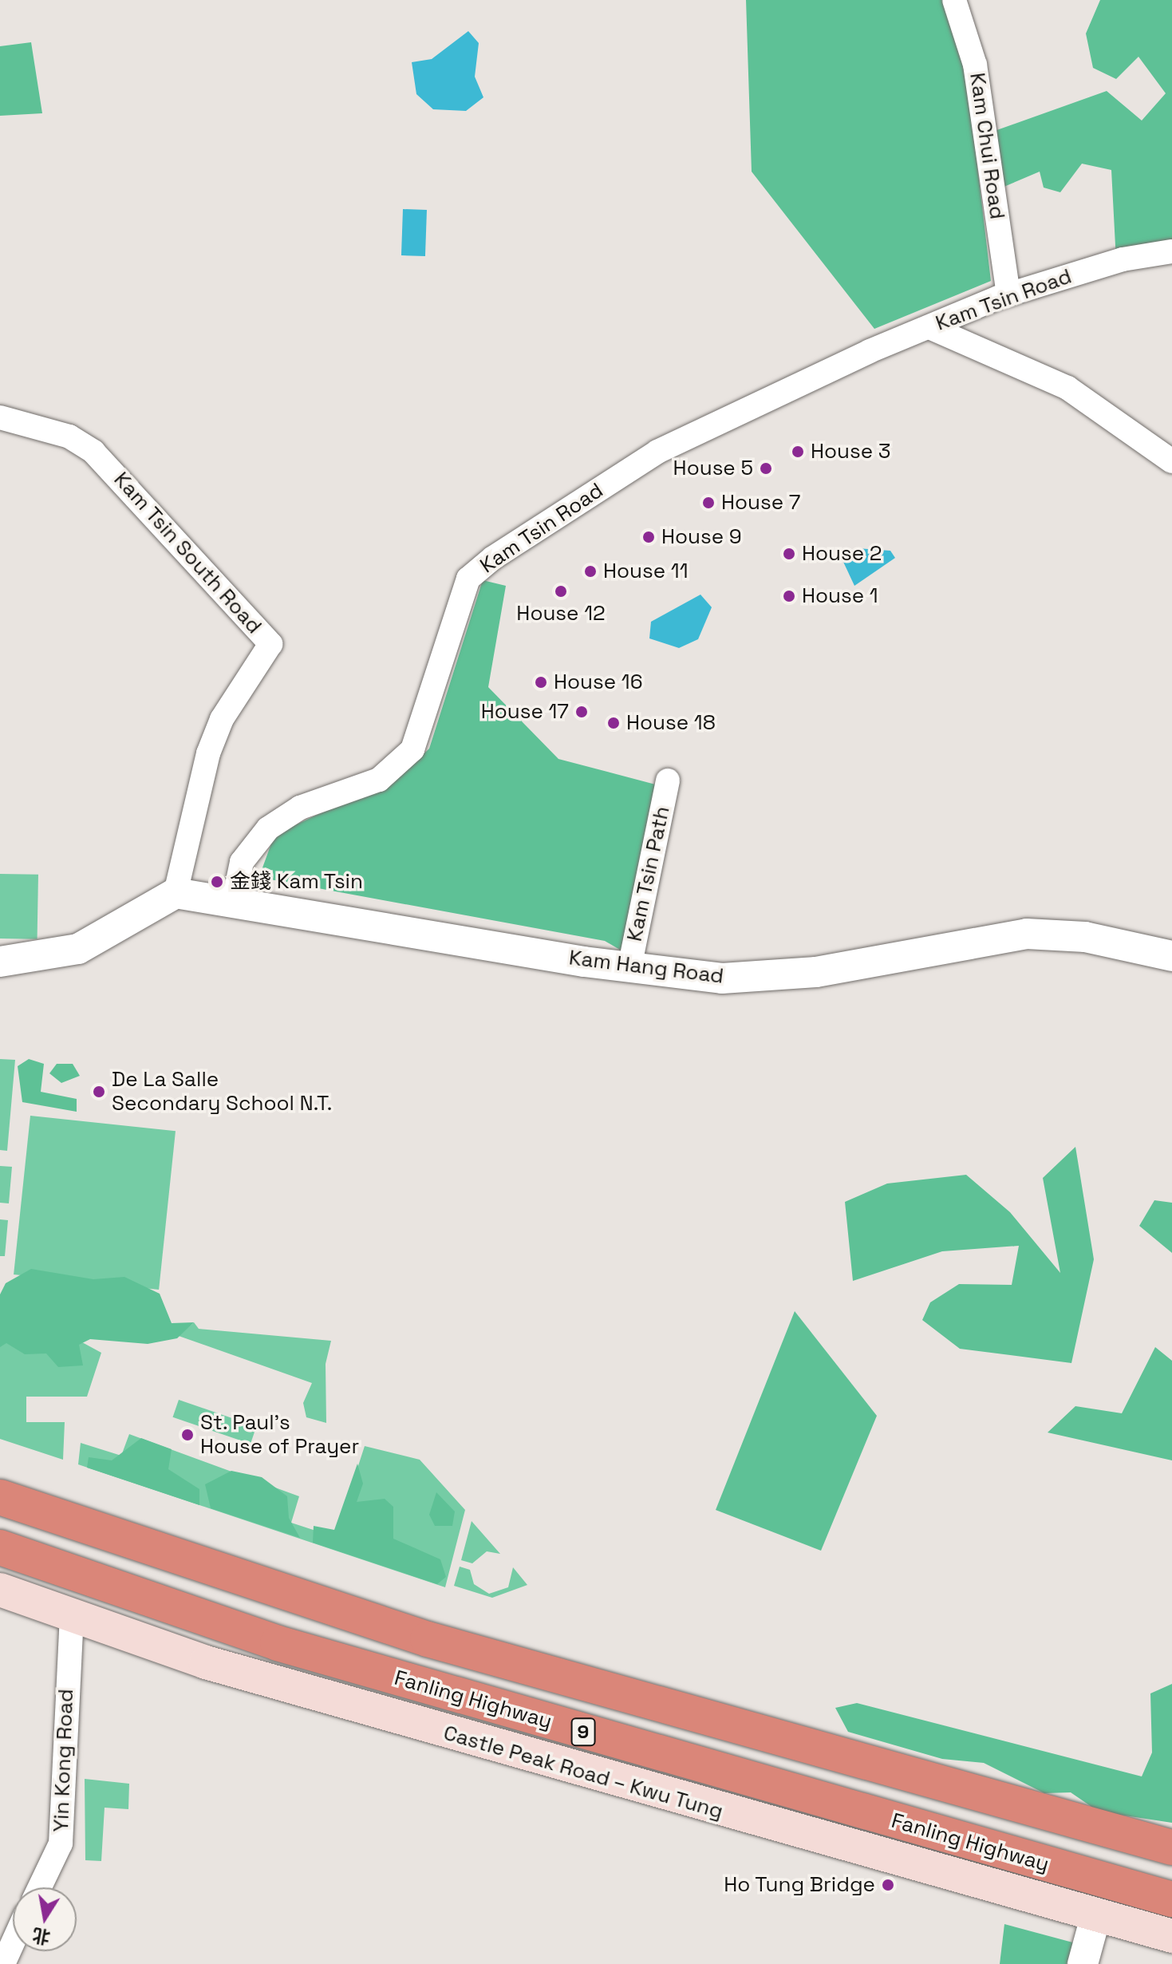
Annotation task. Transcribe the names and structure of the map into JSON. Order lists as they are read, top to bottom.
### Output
{
  "streets": {
    "highway": ["Fanling Highway", "9"],
    "main road": ["Castle Peak Road – Kwu Tung"],
    "street": [
      "Kam Chui Road",
      "Kam Tsin Road",
      "Kam Tsin South Road",
      "Kam Tsin Path",
      "Kam Hang Road",
      "Yin Kong Road"
    ]
  },
  "crossings": [
    ["Kam Chui Road", "Kam Tsin Road"],
    ["Kam Tsin Road", "Kam Hang Road"],
    ["Kam Tsin Path", "Kam Hang Road"],
    ["Yin Kong Road", "Castle Peak Road – Kwu Tung"]
  ],
  "places": [
    "House 3",
    "House 5",
    "House 7",
    "House 9",
    "House 2",
    "House 11",
    "House 12",
    "House 1",
    "House 16",
    "House 17",
    "House 18",
    "金錢 Kam Tsin",
    "De La Salle Secondary School N.T.",
    "St. Paul's House of Prayer",
    "Ho Tung Bridge"
  ],
  "north": "bottom"
}
